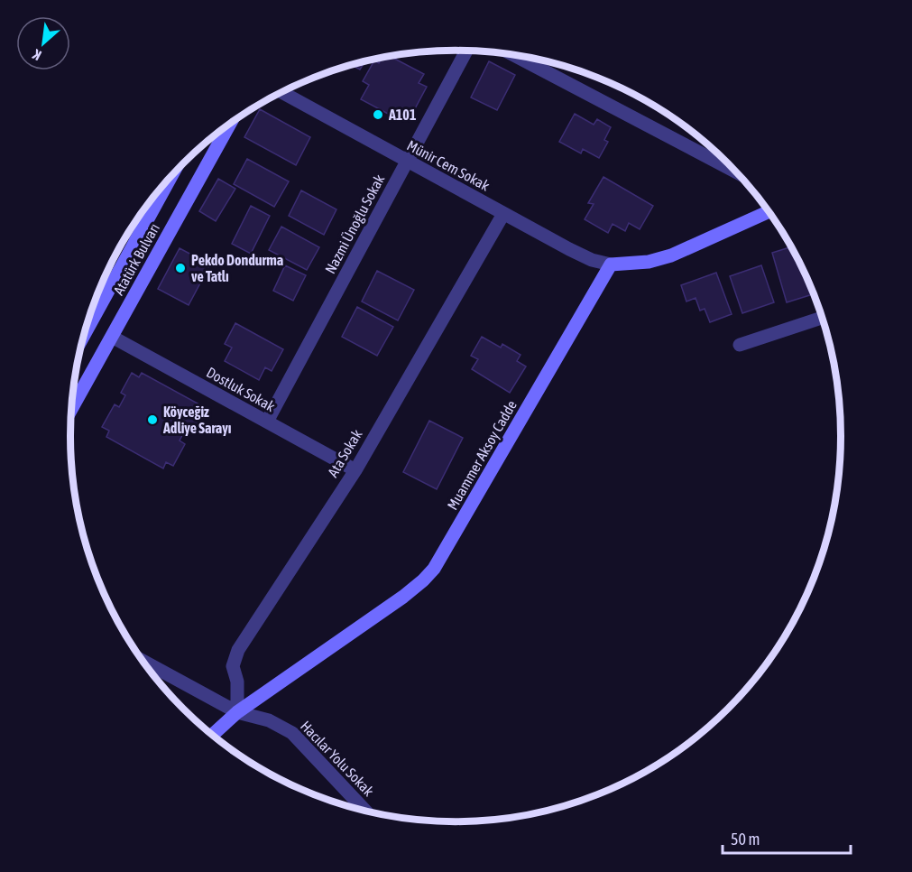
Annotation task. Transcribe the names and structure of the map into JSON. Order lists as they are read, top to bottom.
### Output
{
  "streets": {
    "street": [
      "Münir Cem Sokak",
      "Nazmi Ünoğlu Sokak",
      "Atatürk Bulvarı",
      "Dostluk Sokak",
      "Ata Sokak",
      "Muammer Aksoy Cadde",
      "Hacılar Yolu Sokak"
    ]
  },
  "crossings": [
    ["Münir Cem Sokak", "Nazmi Ünoğlu Sokak"],
    ["Münir Cem Sokak", "Ata Sokak"],
    ["Münir Cem Sokak", "Muammer Aksoy Cadde"],
    ["Nazmi Ünoğlu Sokak", "Dostluk Sokak"],
    ["Atatürk Bulvarı", "Dostluk Sokak"],
    ["Dostluk Sokak", "Ata Sokak"],
    ["Ata Sokak", "Muammer Aksoy Cadde"],
    ["Ata Sokak", "Hacılar Yolu Sokak"],
    ["Muammer Aksoy Cadde", "Hacılar Yolu Sokak"]
  ],
  "places": ["A101", "Pekdo Dondurma ve Tatlı", "Köyceğiz Adliye Sarayı"],
  "scale_bar": "50 m",
  "north": "bottom left"
}
